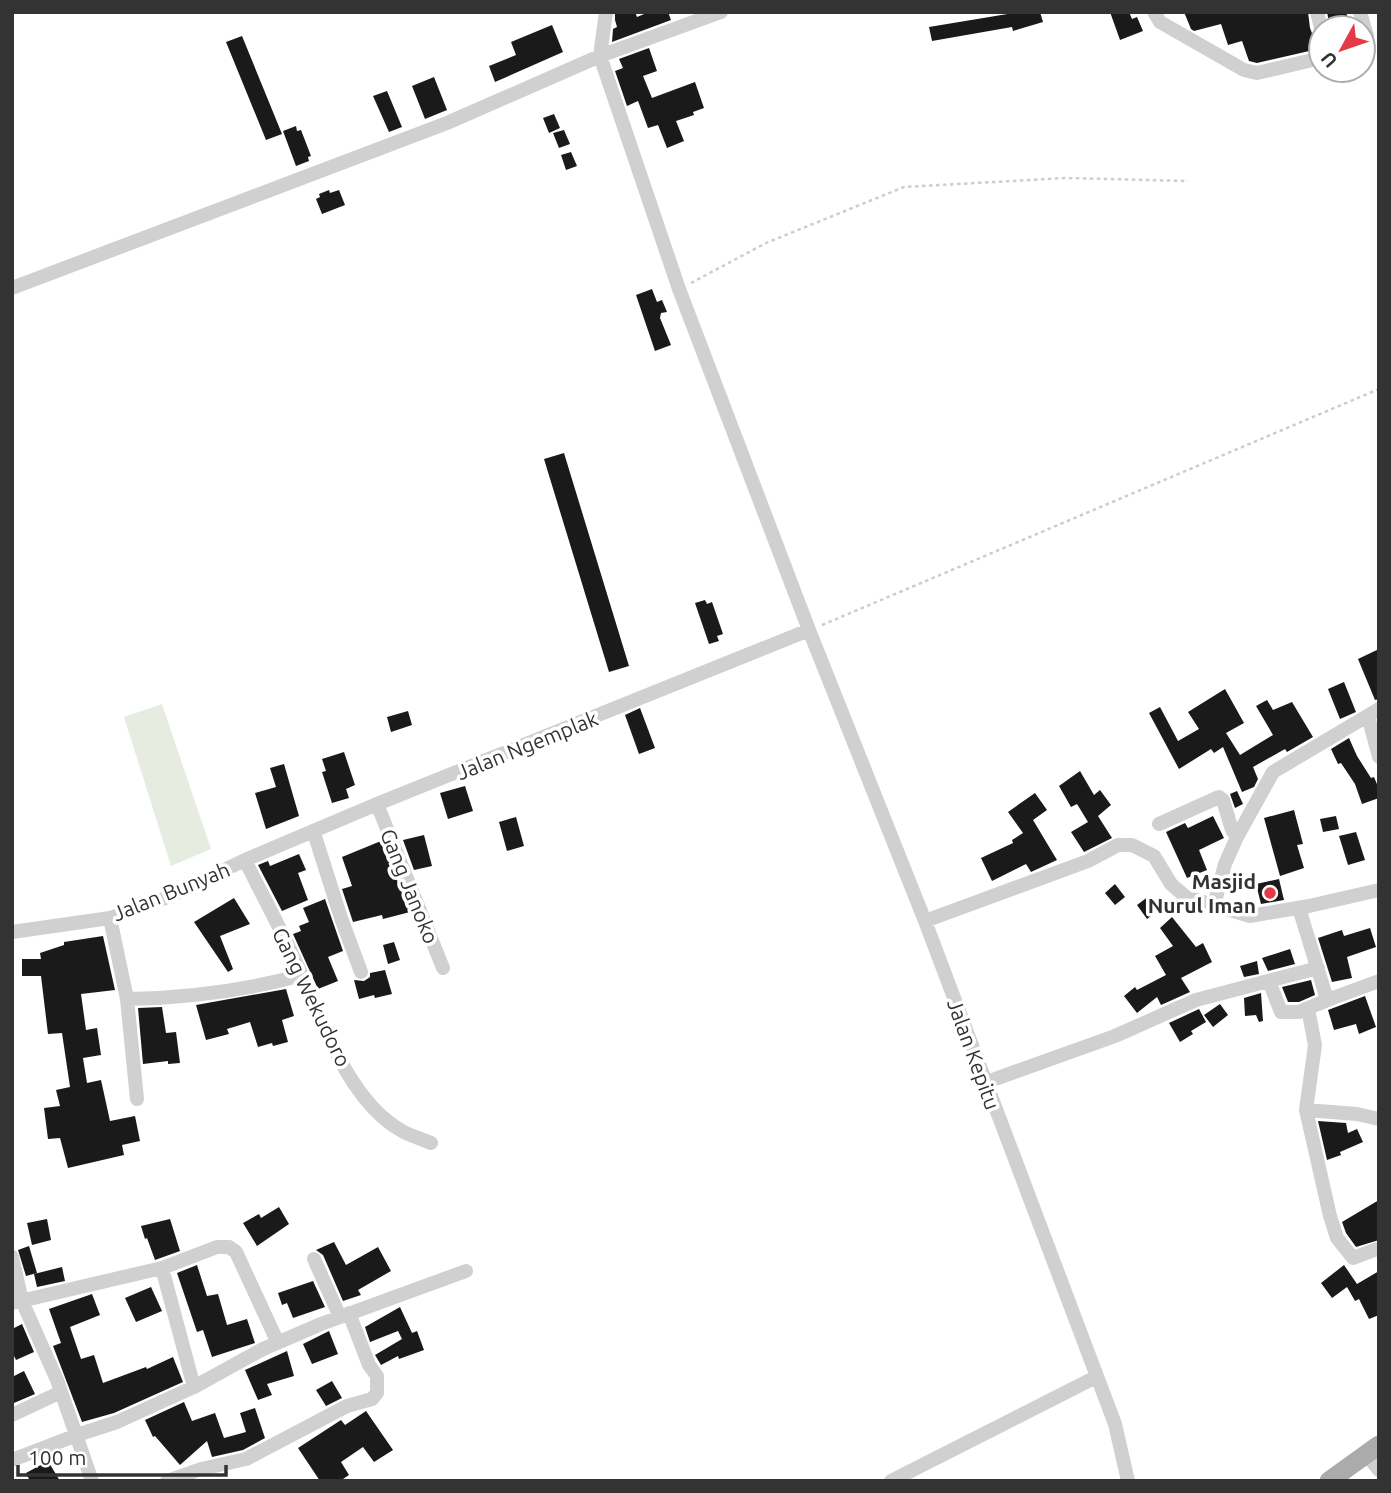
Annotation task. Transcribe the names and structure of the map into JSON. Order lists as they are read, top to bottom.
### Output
{
  "streets": {
    "street": [
      "Jalan Ngemplak",
      "Gang Janoko",
      "Jalan Bunyah",
      "Gang Wekudoro",
      "Jalan Kepitu"
    ]
  },
  "crossings": [
    ["Jalan Ngemplak", "Gang Janoko"],
    ["Jalan Ngemplak", "Jalan Bunyah"],
    ["Jalan Ngemplak", "Gang Wekudoro"],
    ["Jalan Ngemplak", "Jalan Kepitu"],
    ["Jalan Bunyah", "Gang Wekudoro"]
  ],
  "places": ["Masjid Nurul Iman"],
  "scale_bar": "100 m",
  "north": "bottom left"
}
